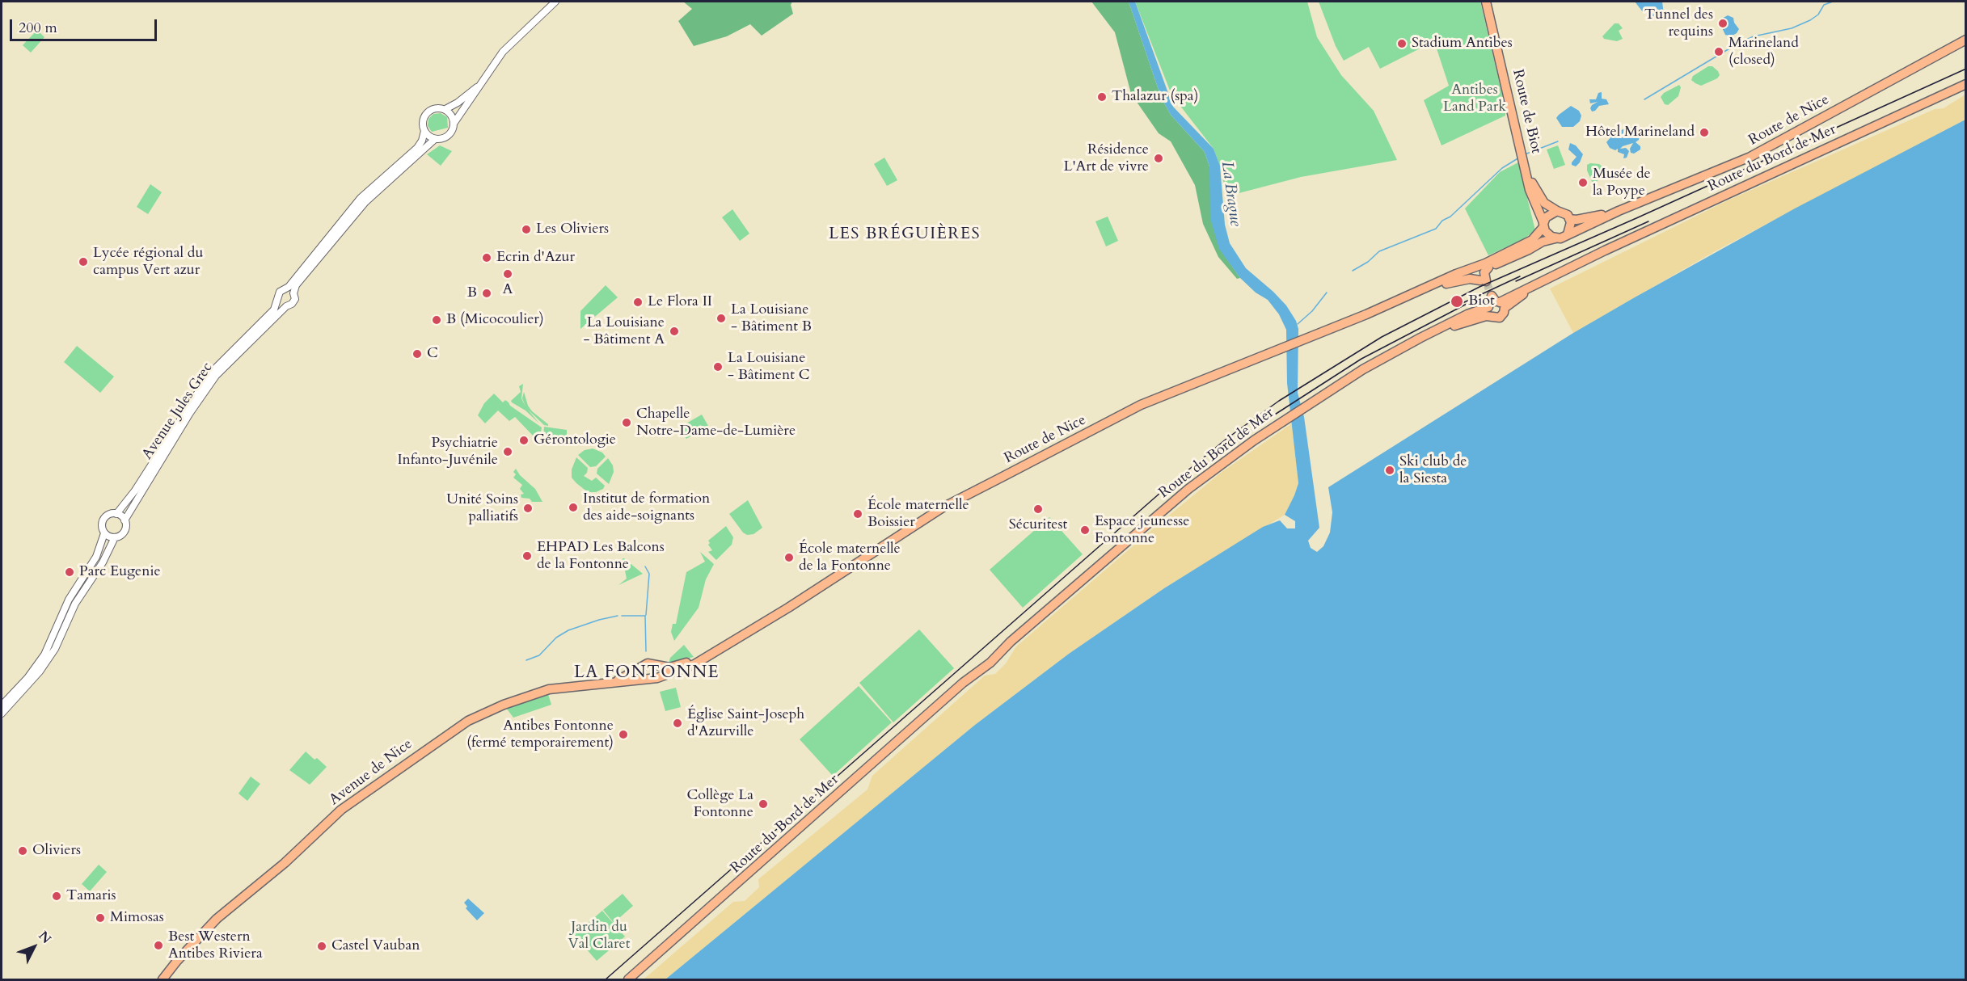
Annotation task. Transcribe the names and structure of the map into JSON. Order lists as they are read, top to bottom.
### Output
{
  "streets": {
    "main road": [
      "Route de Biot",
      "Route de Nice",
      "Route du Bord de Mer",
      "Avenue de Nice"
    ],
    "street": ["Avenue Jules Grec"]
  },
  "crossings": [
    ["Route de Nice", "Avenue de Nice"]
  ],
  "districts": ["LES BRÉGUIÈRES", "LA FONTONNE"],
  "water": ["La Brague"],
  "parks": ["Antibes Land Park", "Jardin du Val Claret"],
  "places": [
    "Tunnel des requins",
    "Stadium Antibes",
    "Marineland (closed)",
    "Thalazur (spa)",
    "Hôtel Marineland",
    "Résidence L'Art de vivre",
    "Musée de la Poype",
    "Les Oliviers",
    "Ecrin d'Azur",
    "Lycée régional du campus Vert azur",
    "A",
    "B",
    "Biot",
    "Le Flora II",
    "La Louisiane - Bâtiment B",
    "B (Micocoulier)",
    "La Louisiane - Bâtiment A",
    "C",
    "La Louisiane - Bâtiment C",
    "Chapelle Notre-Dame-de-Lumière",
    "Gérontologie",
    "Psychiatrie Infanto-Juvénile",
    "Ski club de la Siesta",
    "Institut de formation des aide-soignants",
    "Unité Soins palliatifs",
    "Sécuritest",
    "École maternelle Boissier",
    "Espace jeunesse Fontonne",
    "EHPAD Les Balcons de la Fontonne",
    "École maternelle de la Fontonne",
    "Parc Eugenie",
    "Église Saint-Joseph d'Azurville",
    "Antibes Fontonne (fermé temporairement)",
    "Collège La Fontonne",
    "Oliviers",
    "Tamaris",
    "Mimosas",
    "Best Western Antibes Riviera",
    "Castel Vauban"
  ],
  "scale_bar": "200 m",
  "north": "top right"
}
